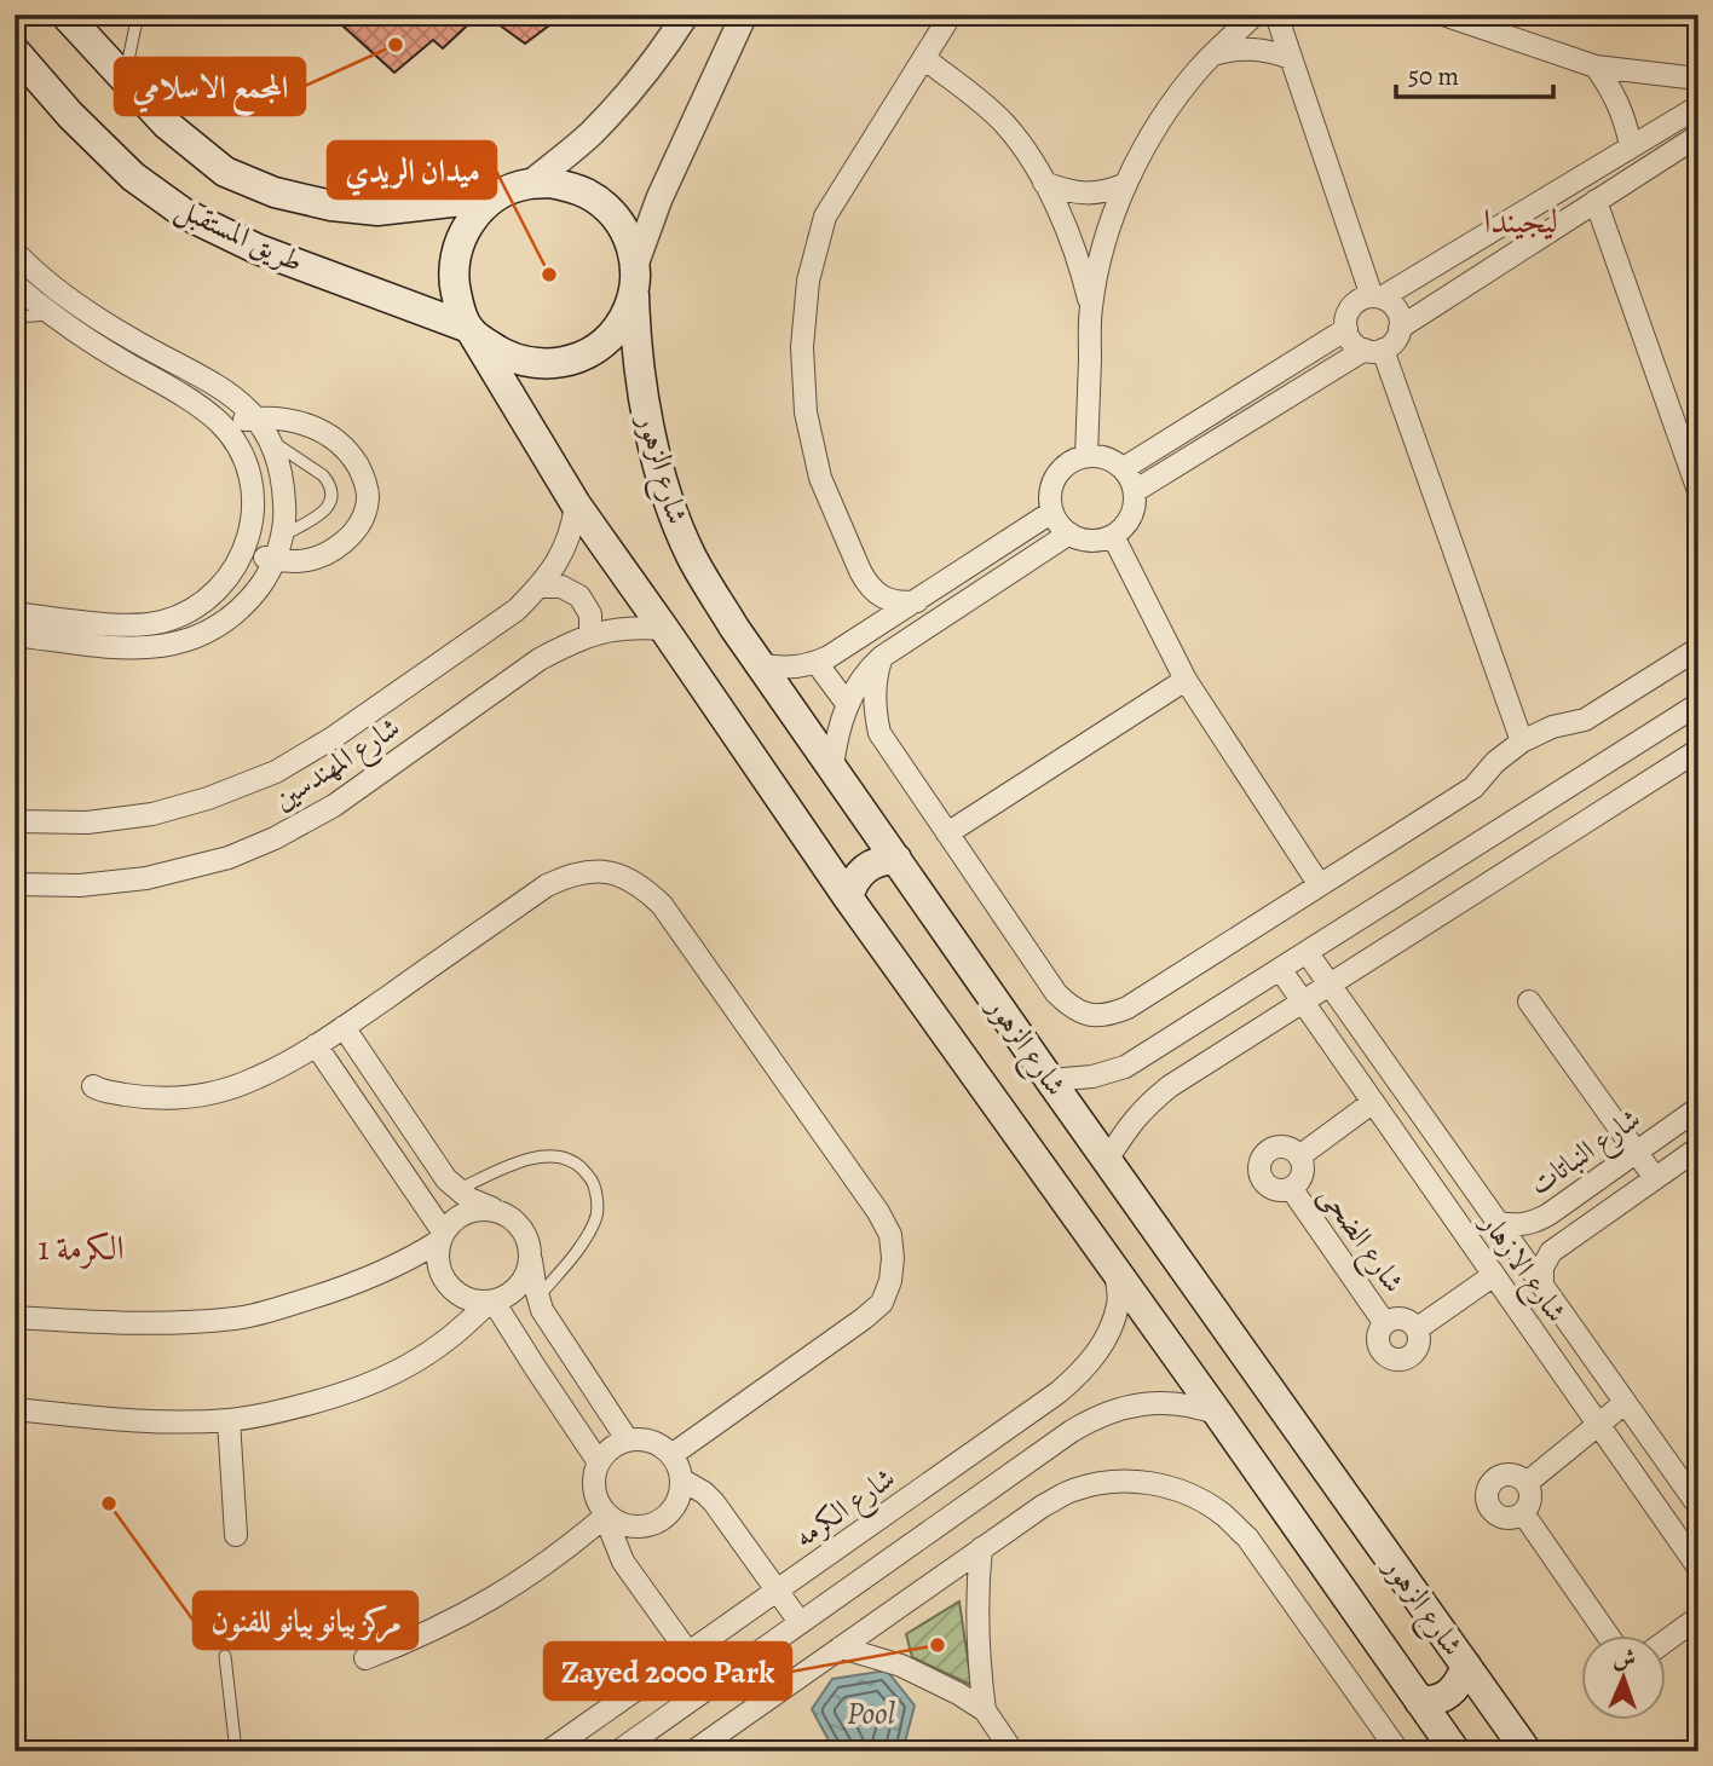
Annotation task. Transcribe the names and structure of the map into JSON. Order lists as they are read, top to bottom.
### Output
{
  "streets": {
    "main road": ["طريق المستقبل", "شارع الزهور"],
    "street": [
      "شارع المهندسين",
      "شارع النباتات",
      "شارع الضحى",
      "شارع الازهار",
      "شارع الكرمه"
    ]
  },
  "crossings": [
    ["طريق المستقبل", "شارع الزهور"],
    ["شارع الزهور", "شارع المهندسين"],
    ["شارع الزهور", "شارع الكرمه"],
    ["شارع النباتات", "شارع الازهار"],
    ["شارع الضحى", "شارع الازهار"]
  ],
  "districts": ["ليجيندا", "الكرمة 1"],
  "water": ["Pool"],
  "places": [
    "المجمع الاسلامي",
    "ميدان الريدي",
    "مركز بيانو بيانو للفنون",
    "Zayed 2000 Park"
  ],
  "scale_bar": "50 m",
  "north": "top"
}
